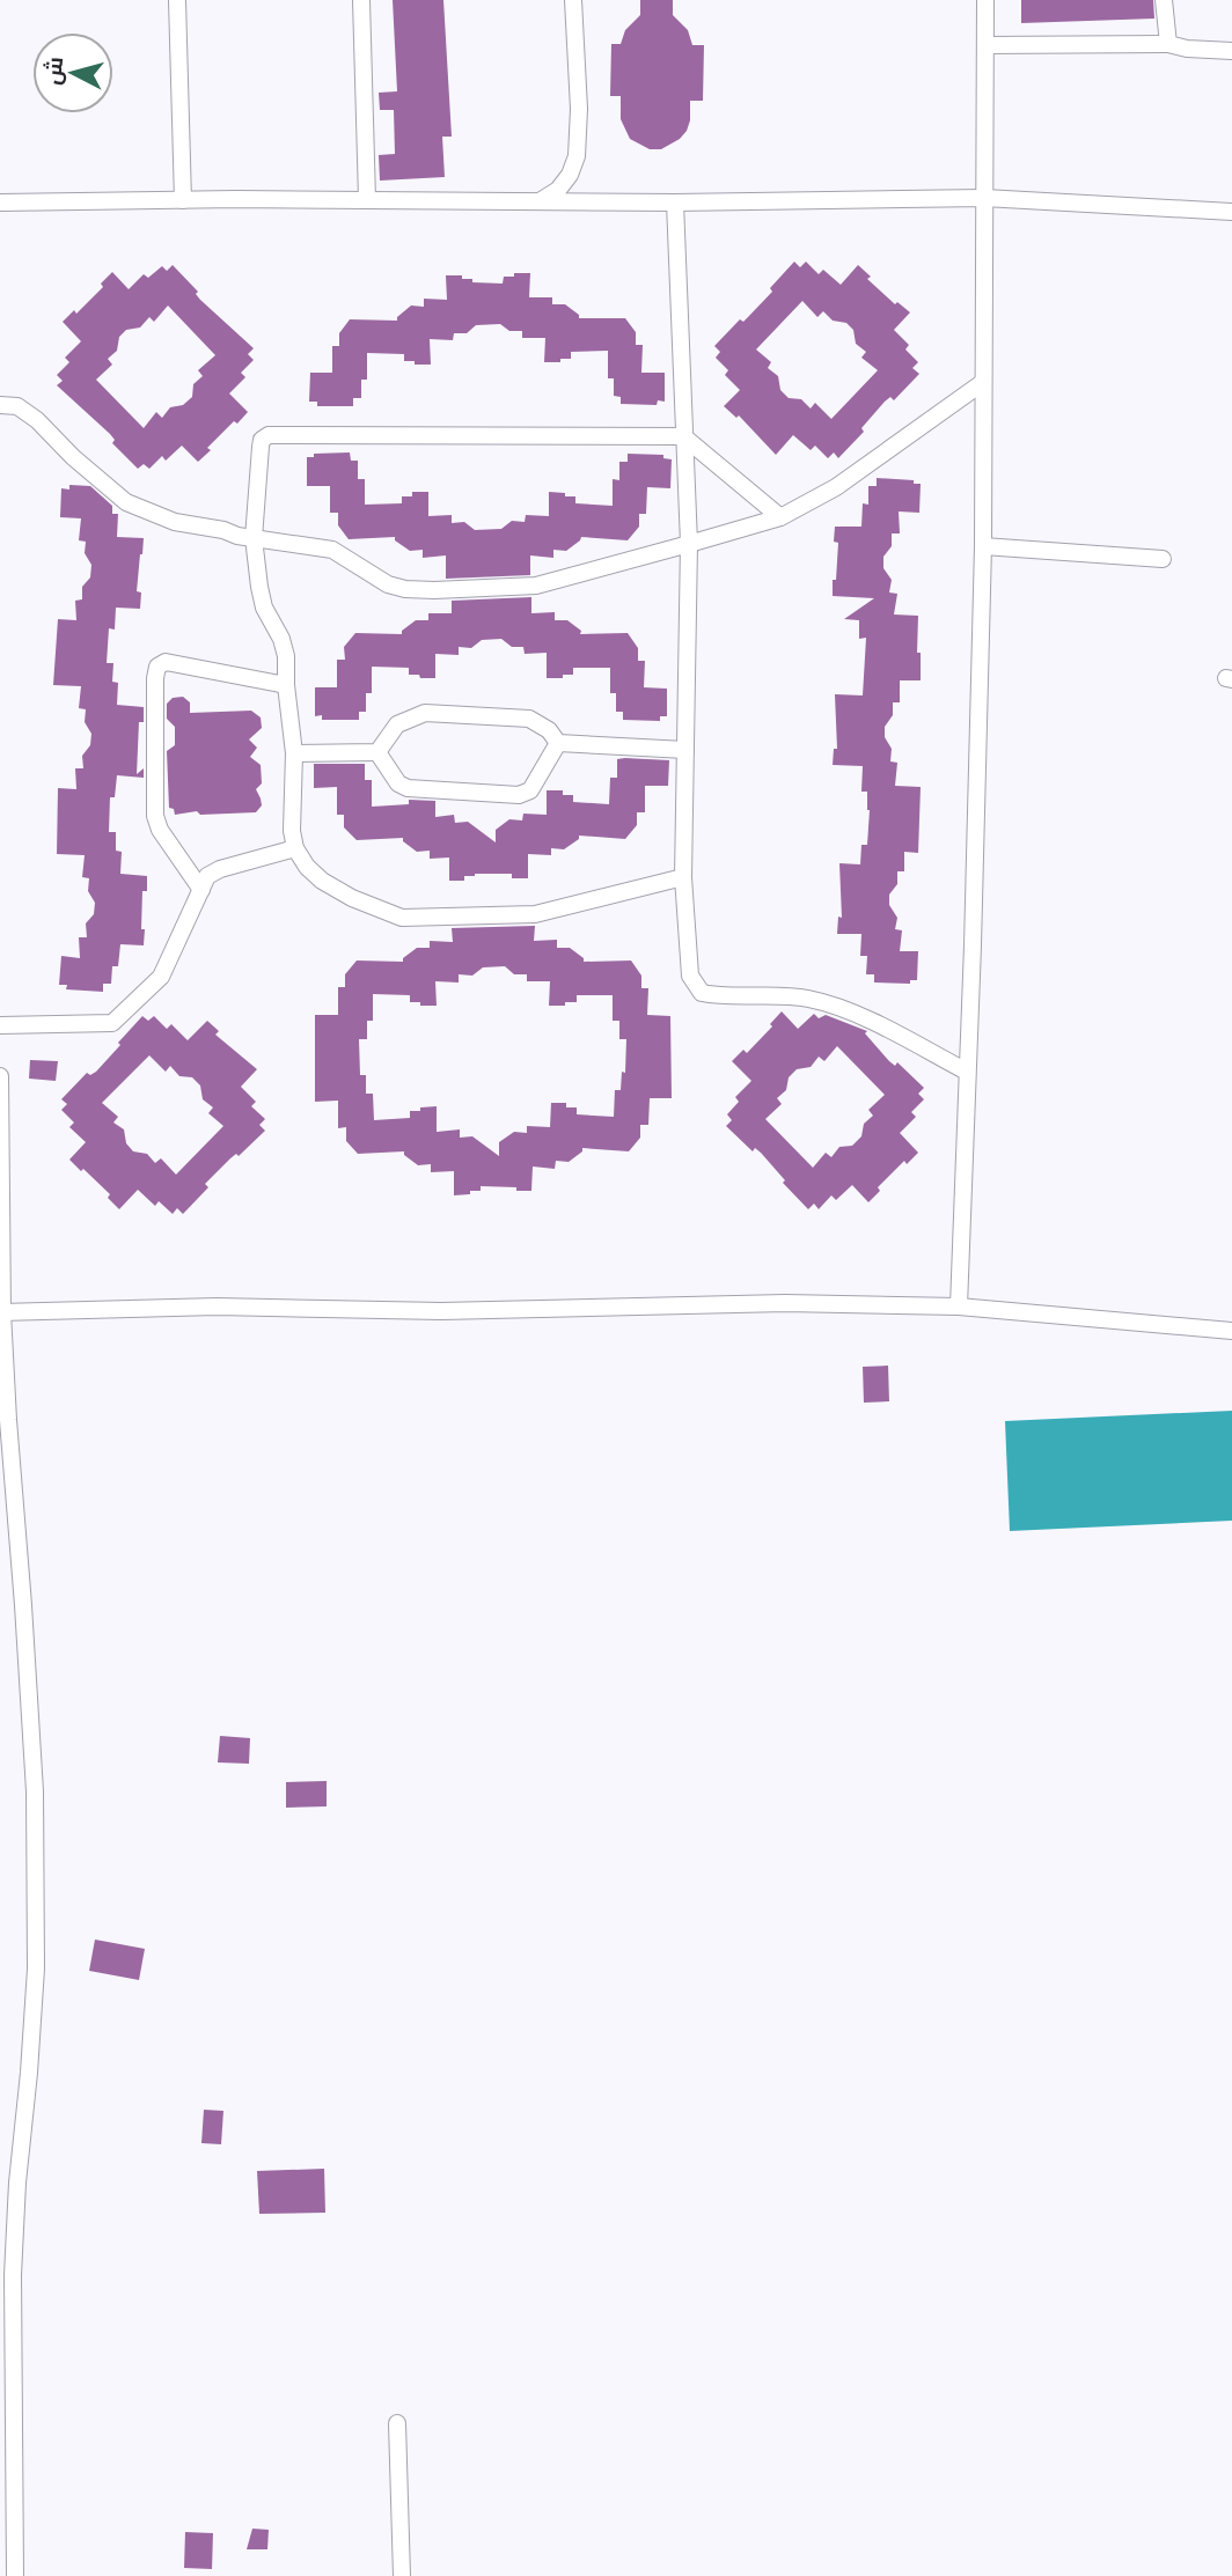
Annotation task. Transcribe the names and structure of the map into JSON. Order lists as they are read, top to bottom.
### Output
{
  "north": "left"
}
